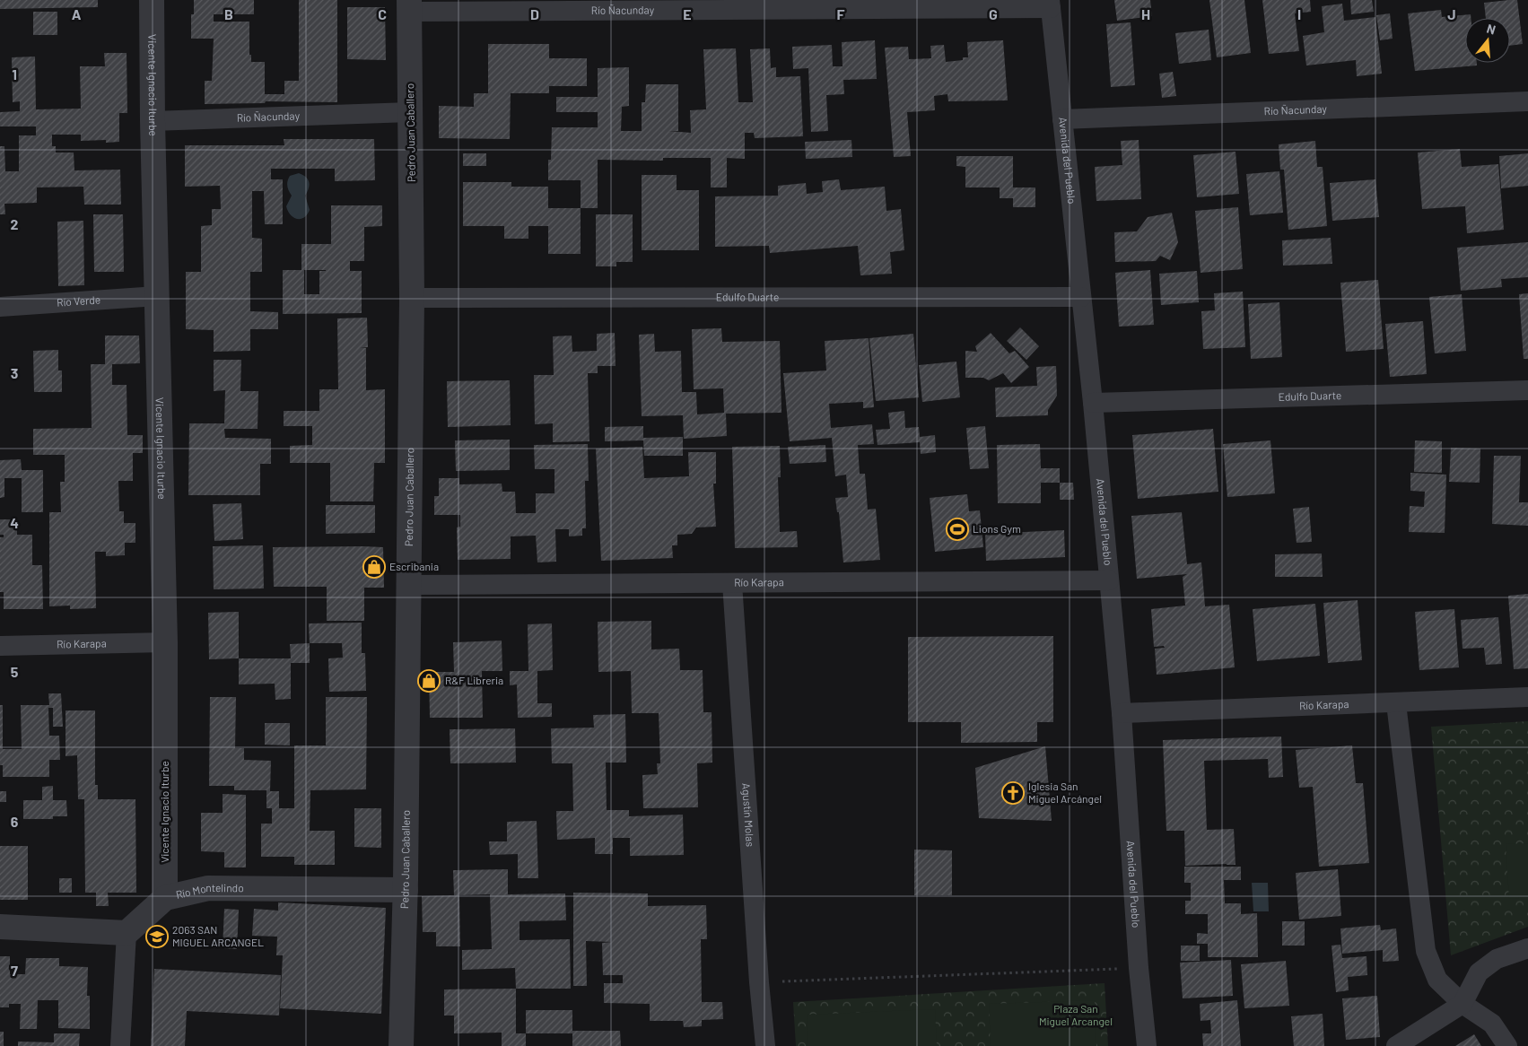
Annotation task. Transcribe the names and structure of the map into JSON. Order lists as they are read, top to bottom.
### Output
{
  "streets": {
    "street": [
      "Río Ñacunday",
      "Vicente Ignacio Iturbe",
      "Pedro Juan Caballero",
      "Avenida del Pueblo",
      "Edulfo Duarte",
      "Río Verde",
      "Río Karapa",
      "Agustín Molas",
      "Río Montelindo"
    ]
  },
  "crossings": [
    ["Río Ñacunday", "Vicente Ignacio Iturbe"],
    ["Río Ñacunday", "Pedro Juan Caballero"],
    ["Río Ñacunday", "Avenida del Pueblo"],
    ["Vicente Ignacio Iturbe", "Río Verde"],
    ["Vicente Ignacio Iturbe", "Río Karapa"],
    ["Vicente Ignacio Iturbe", "Río Montelindo"],
    ["Pedro Juan Caballero", "Edulfo Duarte"],
    ["Pedro Juan Caballero", "Río Karapa"],
    ["Pedro Juan Caballero", "Río Montelindo"],
    ["Avenida del Pueblo", "Edulfo Duarte"],
    ["Avenida del Pueblo", "Río Karapa"],
    ["Río Karapa", "Agustín Molas"]
  ],
  "parks": ["Plaza San Miguel Arcangel"],
  "places": {
    "sports": ["Lions Gym"],
    "shop": ["Escribania", "R&F Libreria"],
    "church": ["Iglesia San Miguel Arcángel"],
    "school or university": ["2063 SAN MIGUEL ARCANGEL"]
  },
  "north": "top",
  "grid": {
    "columns": [
      "A",
      "B",
      "C",
      "D",
      "E",
      "F",
      "G",
      "H",
      "I",
      "J"
    ],
    "rows": [
      "1",
      "2",
      "3",
      "4",
      "5",
      "6",
      "7"
    ]
  }
}
